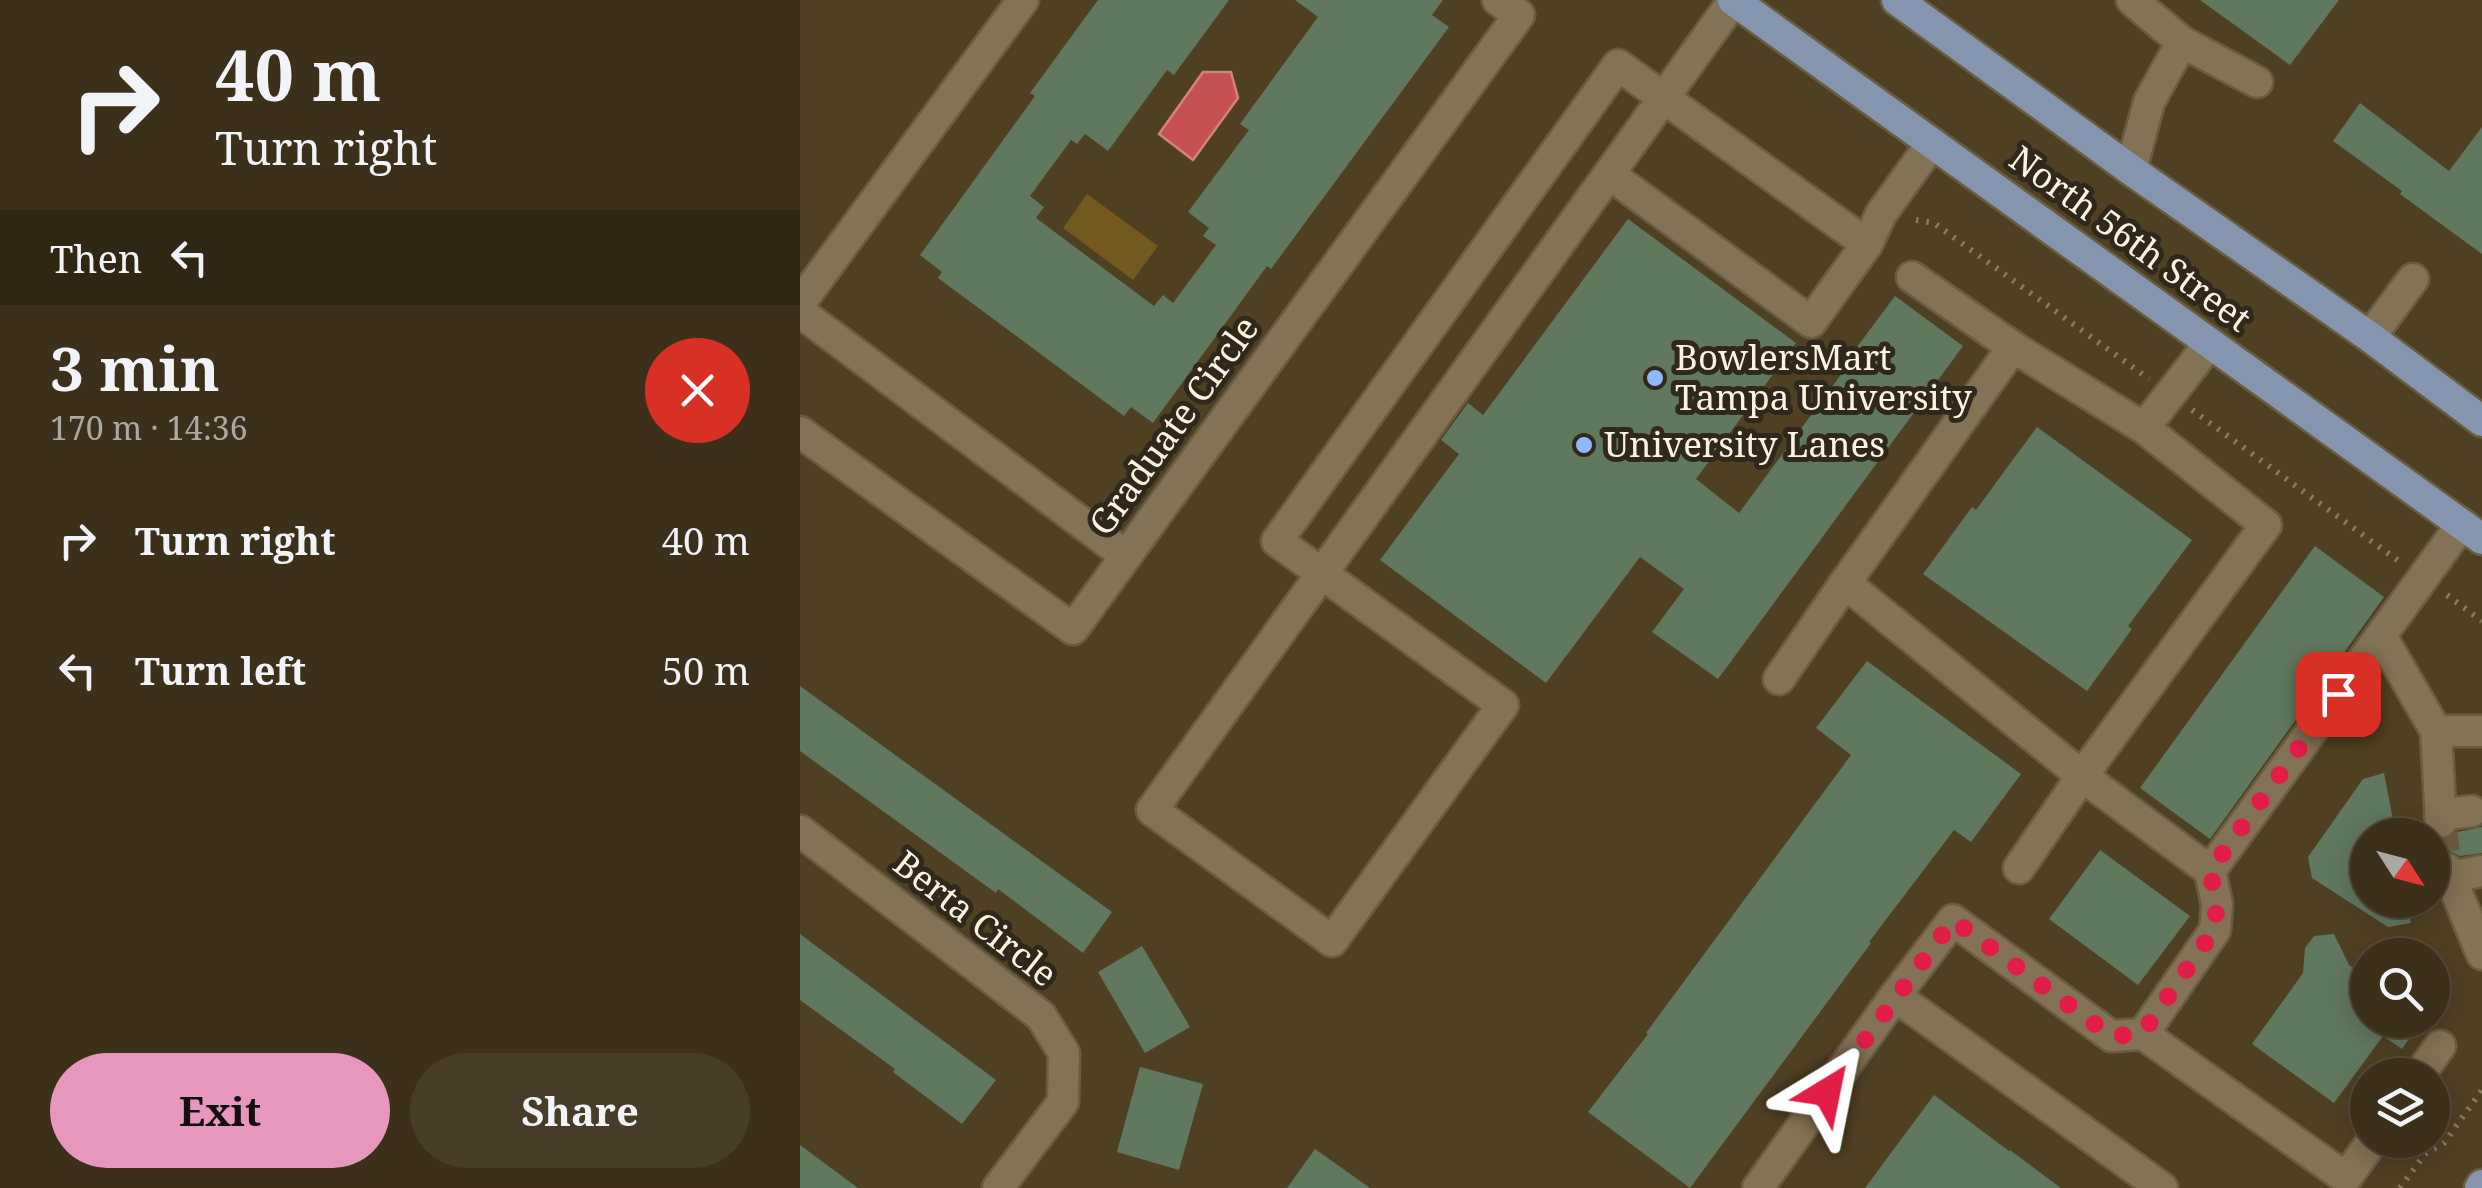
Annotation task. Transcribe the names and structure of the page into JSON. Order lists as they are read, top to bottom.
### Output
{
  "streets": {
    "main road": ["North 56th Street"],
    "street": ["Graduate Circle", "Berta Circle"]
  },
  "places": ["BowlersMart Tampa University", "University Lanes"],
  "north": "bottom right",
  "page": {
    "turn": ["40 m", "Turn right"],
    "then": "Then",
    "heading": ["3 min", "170 m · 14:36"],
    "list": [
      {
        "name": "Turn right",
        "value": "40 m"
      },
      {
        "name": "Turn left",
        "value": "50 m"
      }
    ],
    "buttons": ["Exit", "Share"]
  }
}
